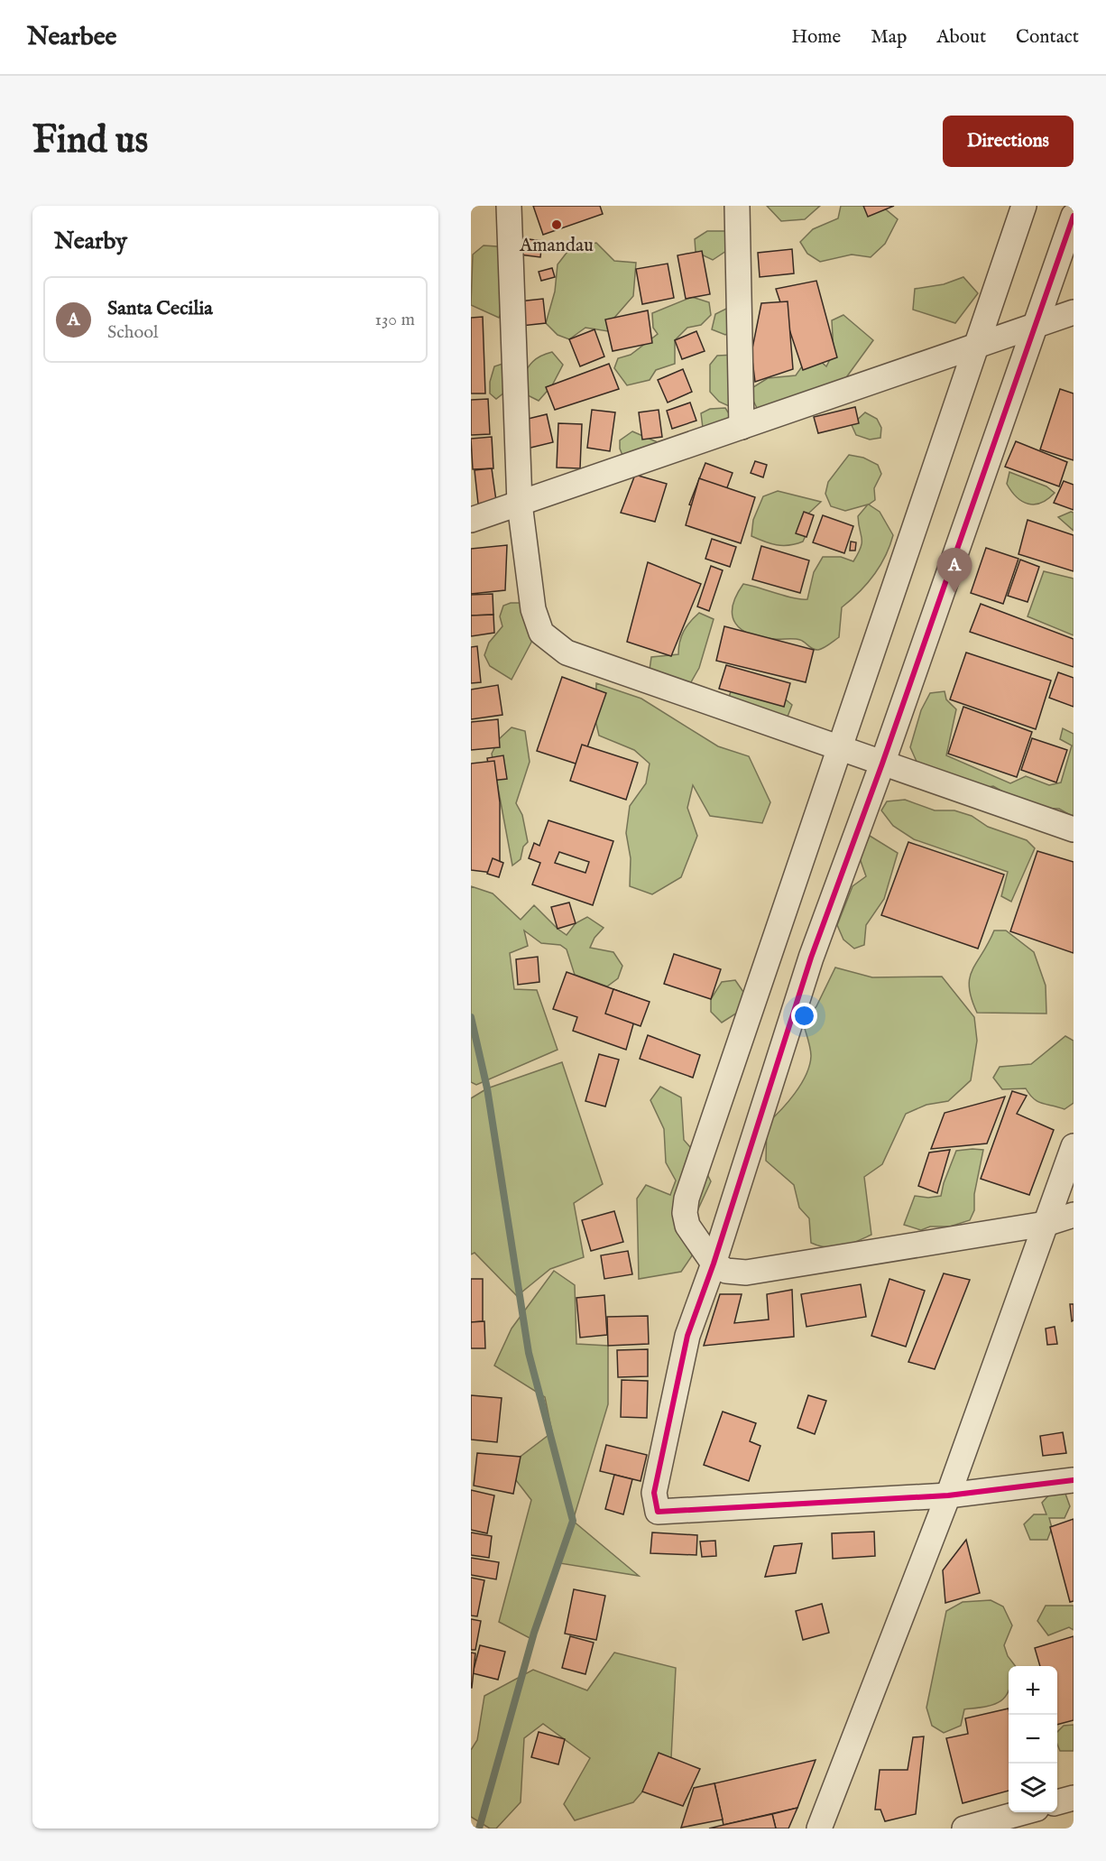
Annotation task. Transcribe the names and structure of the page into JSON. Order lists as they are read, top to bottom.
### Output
{
  "places": ["Amandau"],
  "page": {
    "header": "Nearbee",
    "nav": [
      "Home",
      "Map",
      "About",
      "Contact"
    ],
    "buttons": "Directions",
    "title": "Find us",
    "heading": "Nearby",
    "list": [
      {
        "mark": "A",
        "name": "Santa Cecilia",
        "note": "School",
        "value": "130 m"
      }
    ],
    "pins": "A",
    "map_buttons": ["+", "−"]
  }
}
